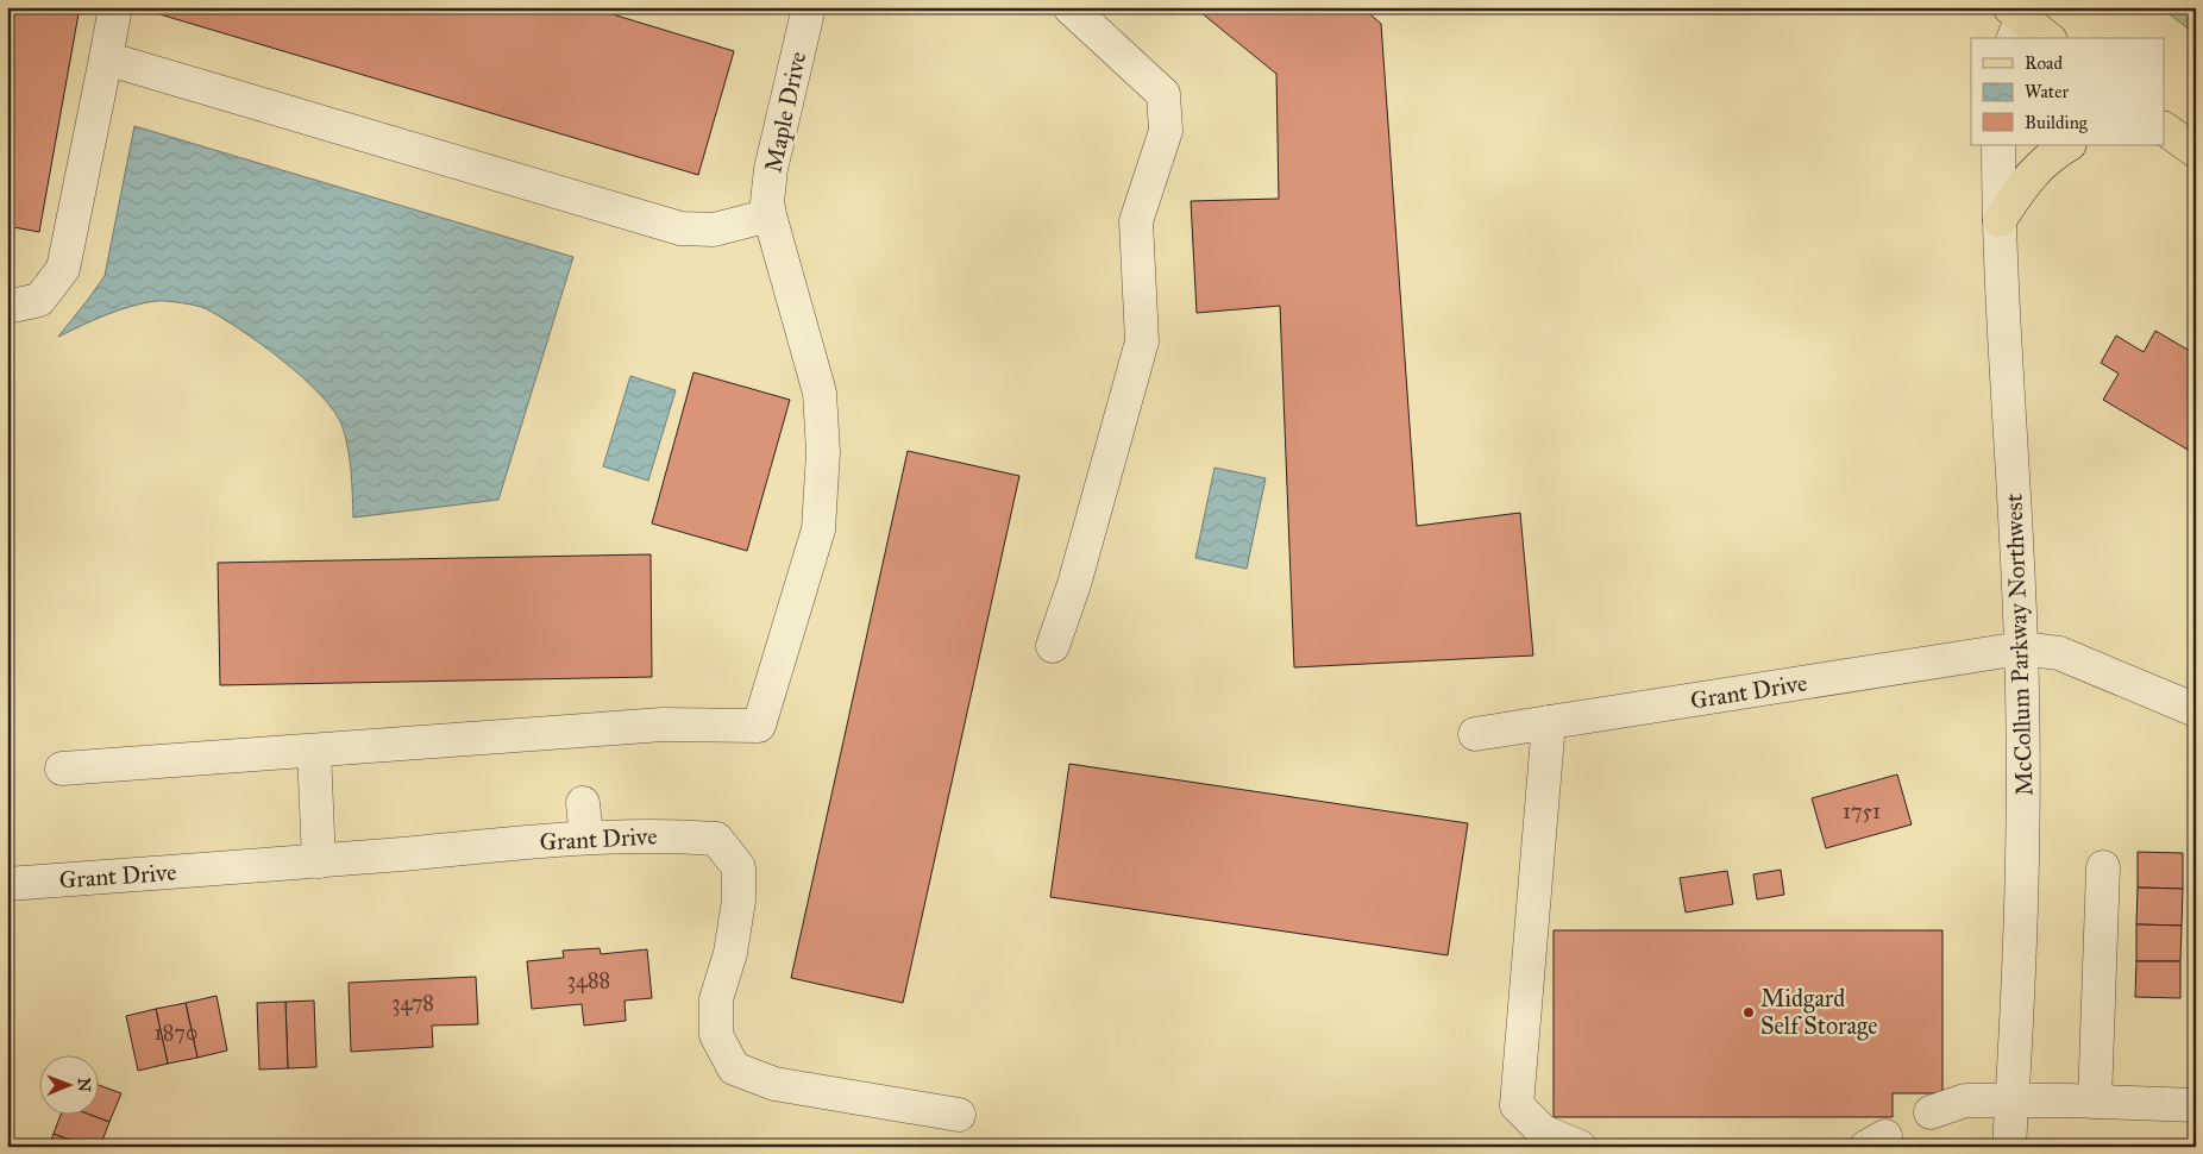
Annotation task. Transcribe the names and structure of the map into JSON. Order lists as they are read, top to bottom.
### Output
{
  "streets": {
    "street": ["Maple Drive", "McCollum Parkway Northwest", "Grant Drive"]
  },
  "crossings": [
    ["McCollum Parkway Northwest", "Grant Drive"]
  ],
  "places": ["Midgard Self Storage"],
  "house_numbers": [
    "1751",
    "3488",
    "3478",
    "1870"
  ],
  "legend": ["Road", "Water", "Building"],
  "north": "right"
}
